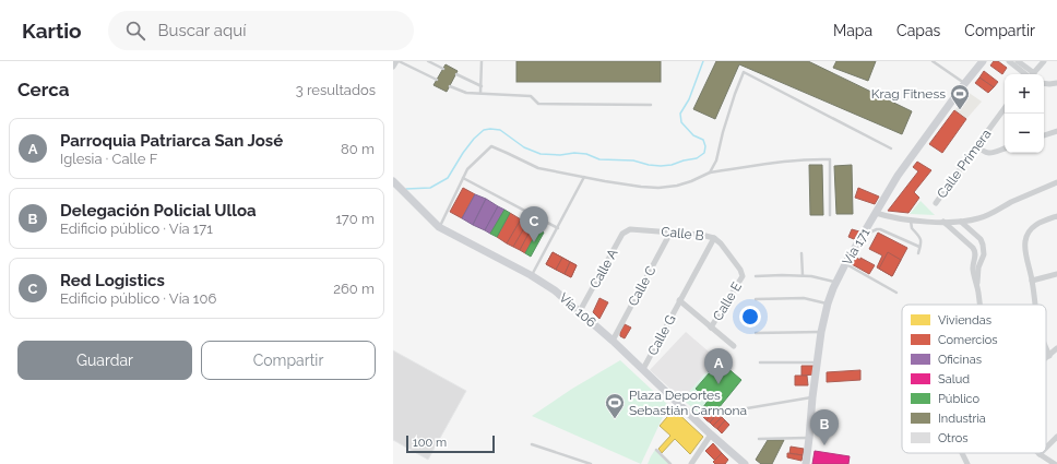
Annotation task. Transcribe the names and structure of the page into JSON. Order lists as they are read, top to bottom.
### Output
{
  "streets": {
    "main road": ["Vía 171", "Vía 106"],
    "street": [
      "Calle Primera",
      "Calle B",
      "Calle A",
      "Calle C",
      "Calle E",
      "Calle G"
    ]
  },
  "crossings": [
    ["Calle B", "Calle A"],
    ["Calle B", "Calle C"],
    ["Calle B", "Calle E"],
    ["Calle B", "Calle G"],
    ["Calle A", "Vía 106"],
    ["Calle C", "Vía 106"],
    ["Vía 106", "Calle G"]
  ],
  "places": {
    "sports": ["Krag Fitness", "Plaza Deportes Sebastián Carmona"]
  },
  "legend": [
    "Viviendas",
    "Comercios",
    "Oficinas",
    "Salud",
    "Público",
    "Industria",
    "Otros"
  ],
  "scale_bar": "100 m",
  "page": {
    "header": "Kartio",
    "search": "Buscar aquí",
    "nav": ["Mapa", "Capas", "Compartir"],
    "heading": ["Cerca", "3 resultados"],
    "map_buttons": ["+", "−"],
    "list": [
      {
        "mark": "A",
        "name": "Parroquia Patriarca San José",
        "note": "Iglesia · Calle F",
        "value": "80 m"
      },
      {
        "mark": "B",
        "name": "Delegación Policial Ulloa",
        "note": "Edificio público · Vía 171",
        "value": "170 m"
      },
      {
        "mark": "C",
        "name": "Red Logistics",
        "note": "Edificio público · Vía 106",
        "value": "260 m"
      }
    ],
    "pins": ["C", "A", "B"],
    "buttons": ["Guardar", "Compartir"],
    "scale": "100 m"
  }
}
